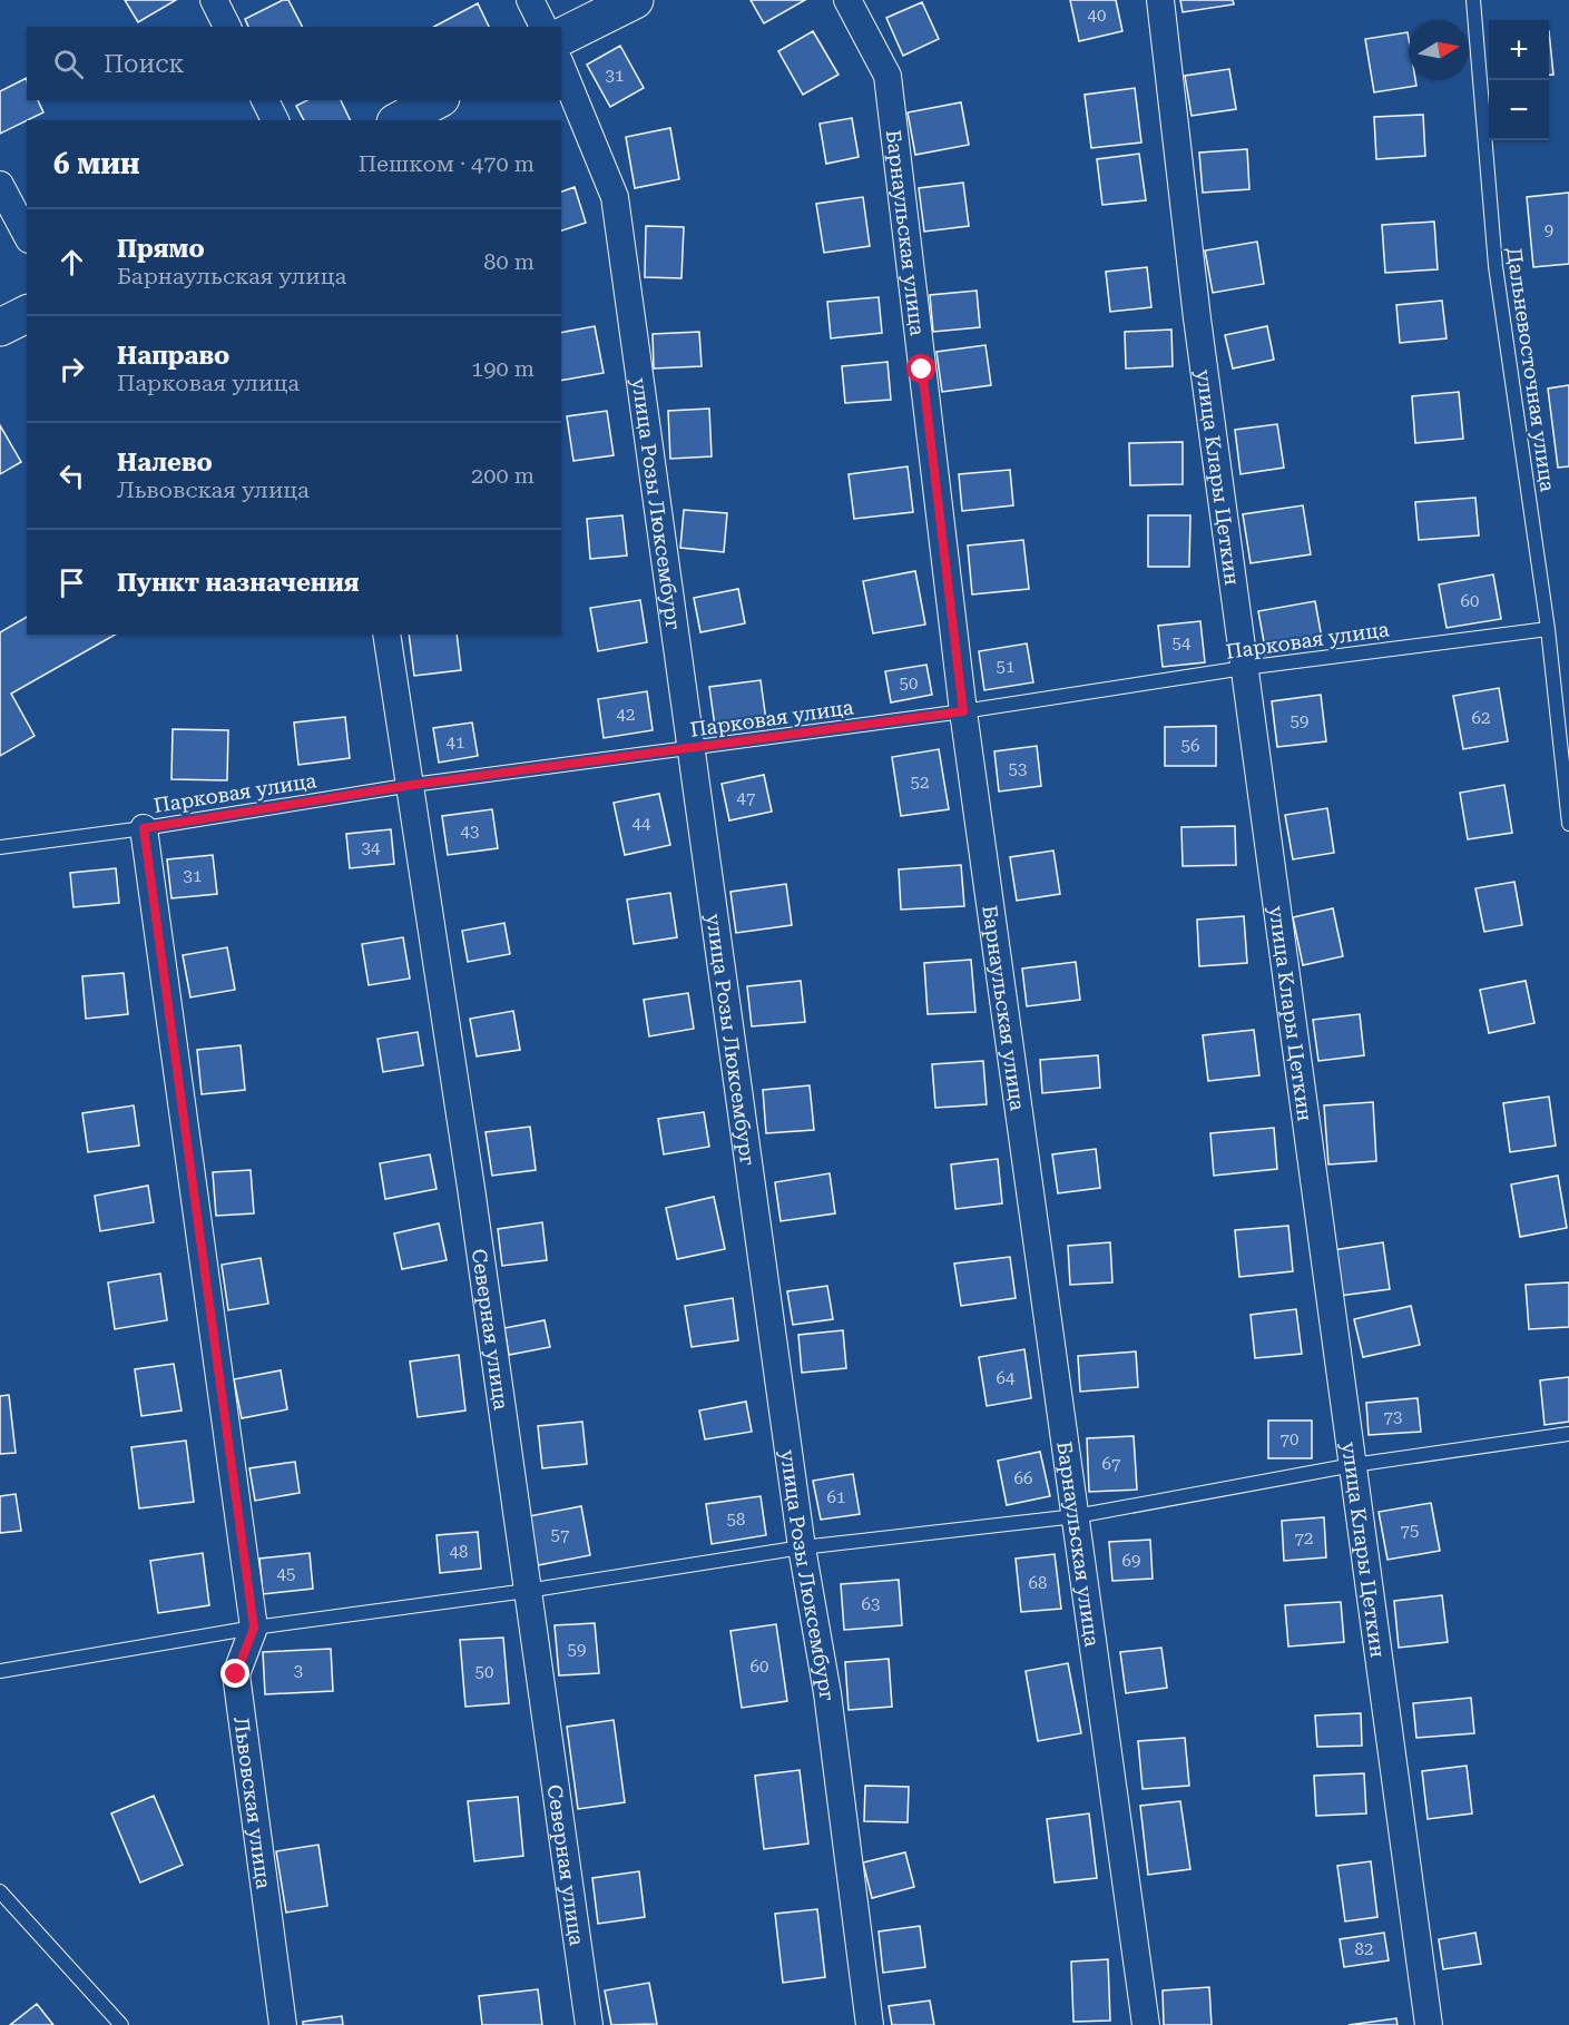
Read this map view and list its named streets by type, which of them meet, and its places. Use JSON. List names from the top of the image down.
{
  "streets": {
    "street": [
      "Барнаульская улица",
      "улица Клары Цеткин",
      "улица Розы Люксембург",
      "Северная улица",
      "Львовская улица"
    ],
    "lane": ["Дальневосточная улица", "Парковая улица"]
  },
  "crossings": [
    ["Барнаульская улица", "Парковая улица"],
    ["Дальневосточная улица", "Парковая улица"],
    ["улица Клары Цеткин", "Парковая улица"],
    ["улица Розы Люксембург", "Парковая улица"],
    ["Парковая улица", "Северная улица"],
    ["Парковая улица", "Львовская улица"]
  ],
  "house_numbers": [
    "40",
    "31",
    "9",
    "60",
    "54",
    "51",
    "50",
    "42",
    "62",
    "59",
    "41",
    "56",
    "53",
    "52",
    "47",
    "44",
    "43",
    "34",
    "31",
    "64",
    "73",
    "70",
    "67",
    "66",
    "61",
    "58",
    "75",
    "57",
    "72",
    "48",
    "69",
    "45",
    "68",
    "63",
    "59",
    "60",
    "3",
    "50",
    "82"
  ],
  "north": "right",
  "page": {
    "map_buttons": ["+", "−"],
    "search": "Поиск",
    "heading": ["6 мин", "Пешком · 470 m"],
    "list": [
      ["Прямо", "Барнаульская улица", "80 m"],
      ["Направо", "Парковая улица", "190 m"],
      ["Налево", "Львовская улица", "200 m"],
      "Пункт назначения"
    ]
  }
}
